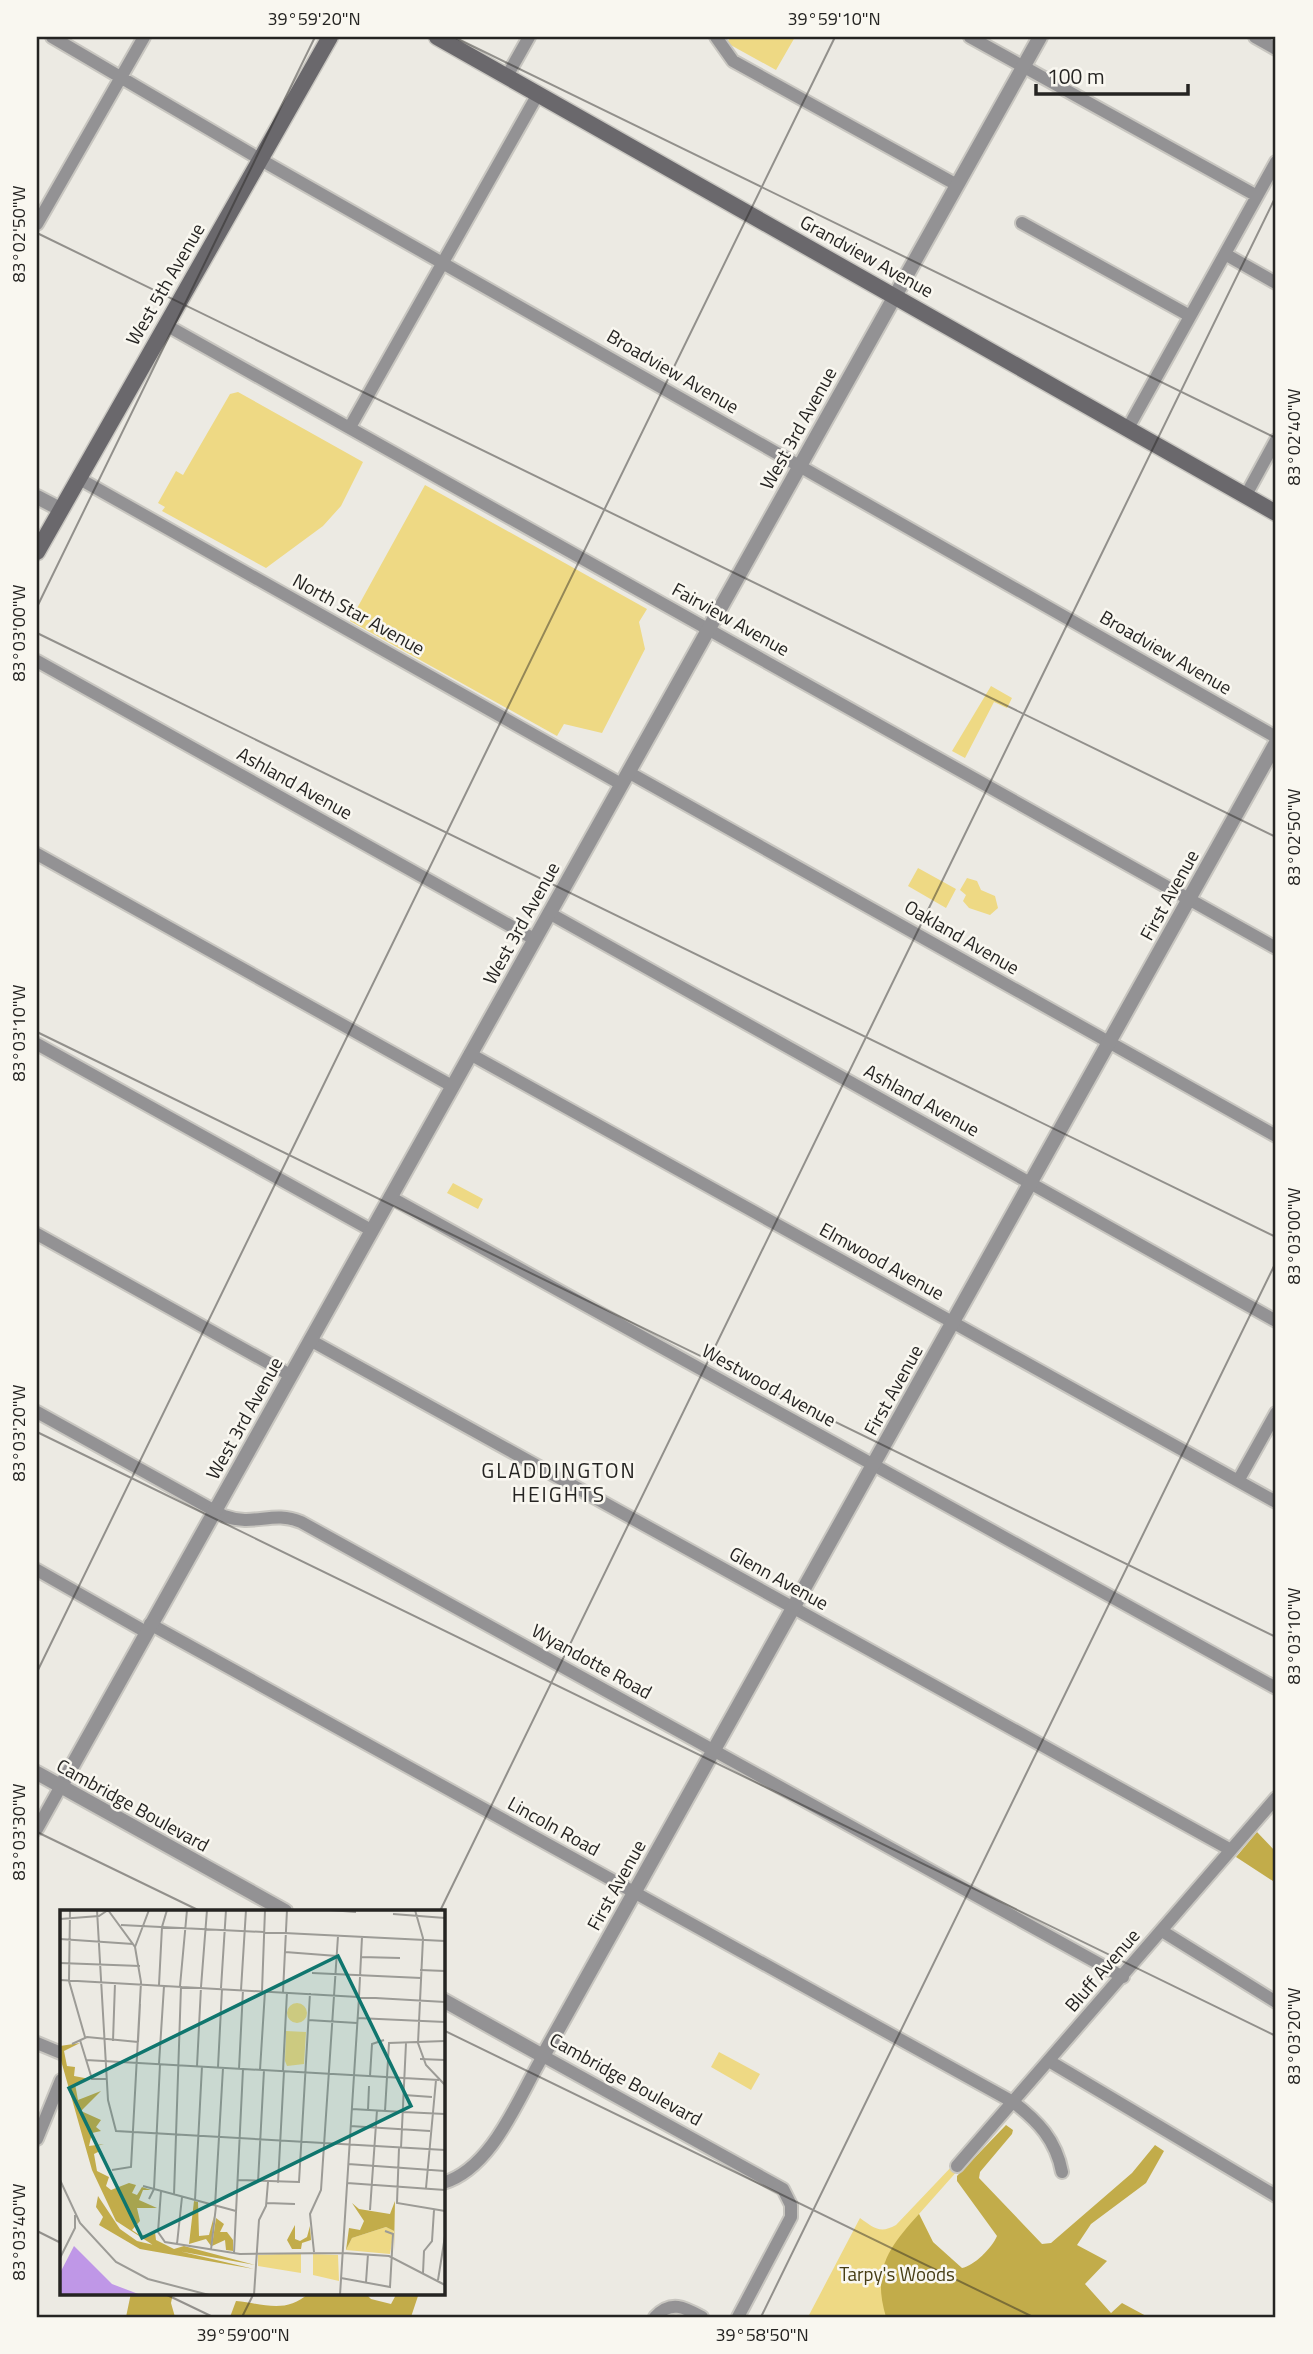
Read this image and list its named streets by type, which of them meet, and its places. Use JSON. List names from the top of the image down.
{
  "streets": {
    "main road": ["Grandview Avenue", "West 5th Avenue"],
    "street": [
      "Broadview Avenue",
      "West 3rd Avenue",
      "North Star Avenue",
      "Fairview Avenue",
      "Ashland Avenue",
      "First Avenue",
      "Oakland Avenue",
      "Elmwood Avenue",
      "Westwood Avenue",
      "Glenn Avenue",
      "Wyandotte Road",
      "Cambridge Boulevard",
      "Lincoln Road",
      "Bluff Avenue"
    ]
  },
  "crossings": [
    ["Grandview Avenue", "West 3rd Avenue"],
    ["West 5th Avenue", "Broadview Avenue"],
    ["West 5th Avenue", "North Star Avenue"],
    ["West 5th Avenue", "Fairview Avenue"],
    ["Broadview Avenue", "West 3rd Avenue"],
    ["West 3rd Avenue", "North Star Avenue"],
    ["West 3rd Avenue", "Fairview Avenue"],
    ["West 3rd Avenue", "Ashland Avenue"],
    ["West 3rd Avenue", "Oakland Avenue"],
    ["West 3rd Avenue", "Elmwood Avenue"],
    ["West 3rd Avenue", "Westwood Avenue"],
    ["West 3rd Avenue", "Glenn Avenue"],
    ["West 3rd Avenue", "Wyandotte Road"],
    ["West 3rd Avenue", "Cambridge Boulevard"],
    ["West 3rd Avenue", "Lincoln Road"],
    ["North Star Avenue", "Oakland Avenue"],
    ["Fairview Avenue", "First Avenue"],
    ["Ashland Avenue", "First Avenue"],
    ["First Avenue", "Oakland Avenue"],
    ["First Avenue", "Elmwood Avenue"],
    ["First Avenue", "Westwood Avenue"],
    ["First Avenue", "Glenn Avenue"],
    ["First Avenue", "Wyandotte Road"],
    ["First Avenue", "Cambridge Boulevard"],
    ["First Avenue", "Lincoln Road"],
    ["Glenn Avenue", "Bluff Avenue"],
    ["Wyandotte Road", "Bluff Avenue"],
    ["Lincoln Road", "Bluff Avenue"]
  ],
  "districts": ["GLADDINGTON HEIGHTS"],
  "parks": ["Tarpy's Woods"],
  "scale_bar": "100 m",
  "coordinates": [
    "39°59'20\"N",
    "39°59'10\"N",
    "83°02'50\"W",
    "83°02'40\"W",
    "83°03'00\"W",
    "83°03'10\"W",
    "83°03'20\"W",
    "83°03'30\"W",
    "83°03'40\"W",
    "39°59'00\"N",
    "39°58'50\"N"
  ]
}
